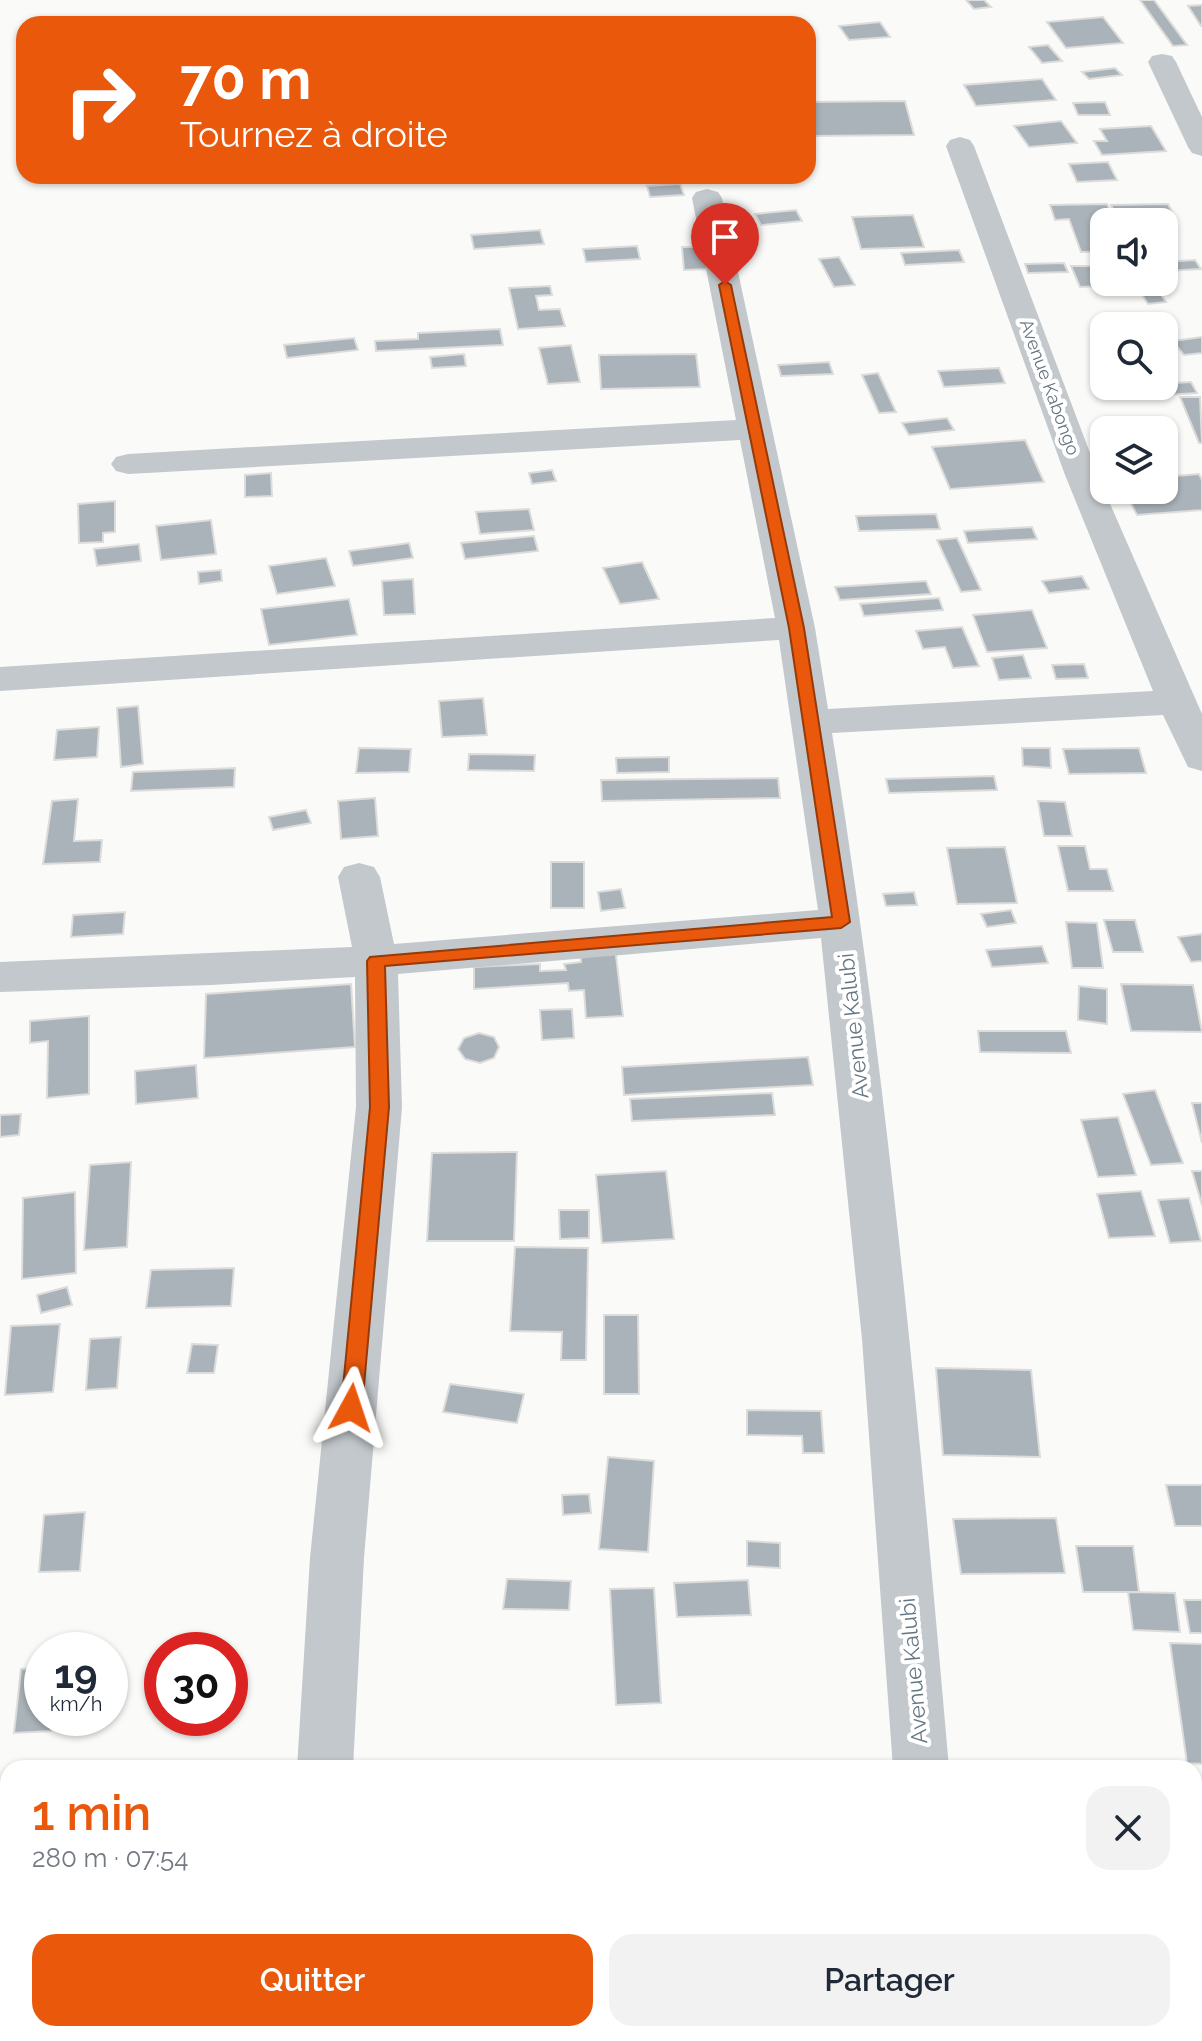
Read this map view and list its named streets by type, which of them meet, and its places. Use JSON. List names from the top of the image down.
{
  "streets": {
    "street": ["Avenue Kabongo", "Avenue Kalubi"]
  },
  "page": {
    "turn": ["70 m", "Tournez à droite"],
    "speed": "19 km/h",
    "limit": "30",
    "heading": ["1 min", "280 m · 07:54"],
    "buttons": ["Quitter", "Partager"]
  }
}
